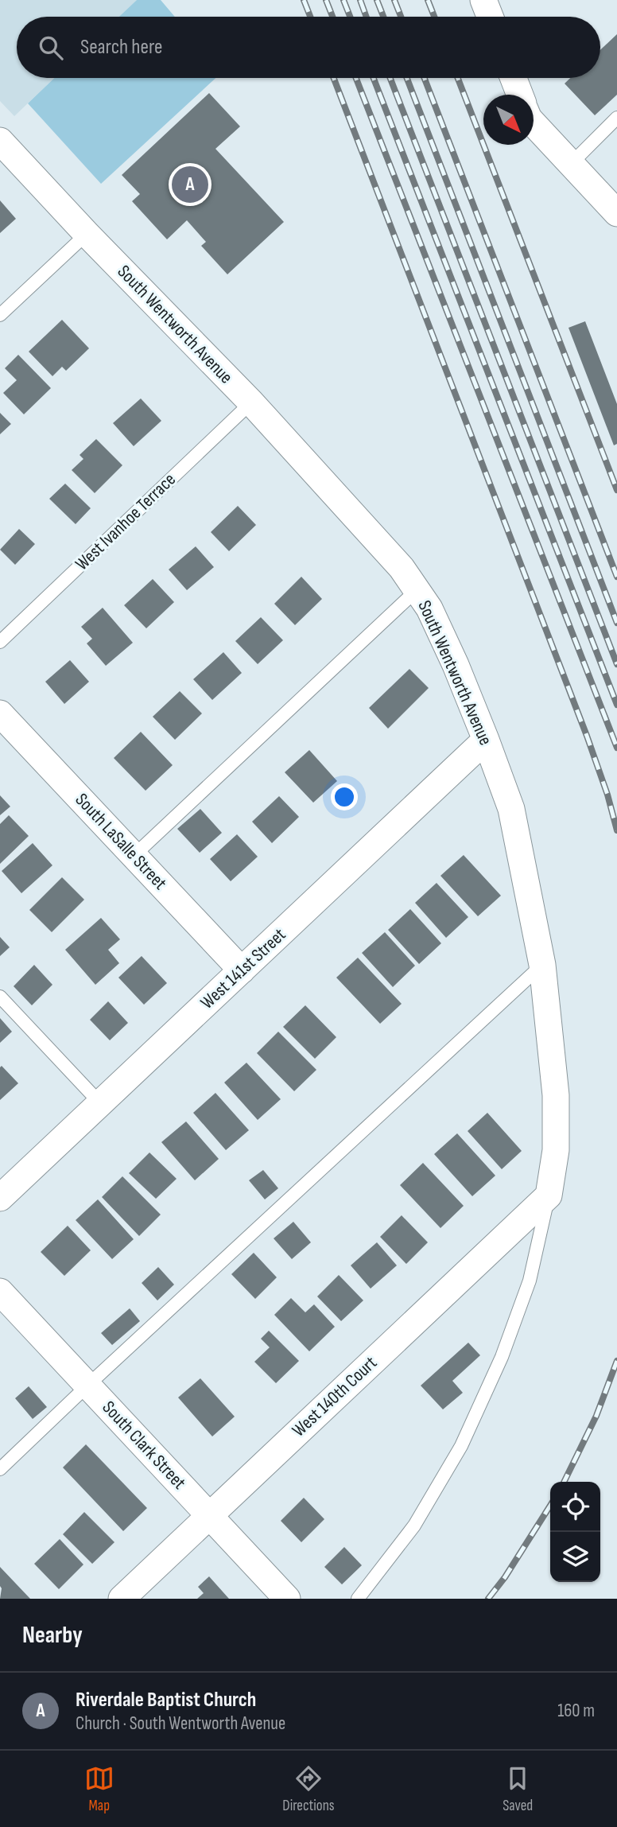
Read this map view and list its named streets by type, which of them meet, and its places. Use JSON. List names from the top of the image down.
{
  "streets": {
    "street": [
      "South Wentworth Avenue",
      "South LaSalle Street",
      "West 141st Street",
      "West 140th Court",
      "South Clark Street"
    ],
    "lane": ["West Ivanhoe Terrace"]
  },
  "crossings": [
    ["South Wentworth Avenue", "West Ivanhoe Terrace"],
    ["South Wentworth Avenue", "West 141st Street"],
    ["South Wentworth Avenue", "West 140th Court"],
    ["South LaSalle Street", "West 141st Street"],
    ["West 140th Court", "South Clark Street"]
  ],
  "north": "bottom right",
  "page": {
    "search": "Search here",
    "pins": "A",
    "heading": "Nearby",
    "list": [
      {
        "mark": "A",
        "name": "Riverdale Baptist Church",
        "note": "Church · South Wentworth Avenue",
        "value": "160 m"
      }
    ],
    "nav": ["Map", "Directions", "Saved"]
  }
}
